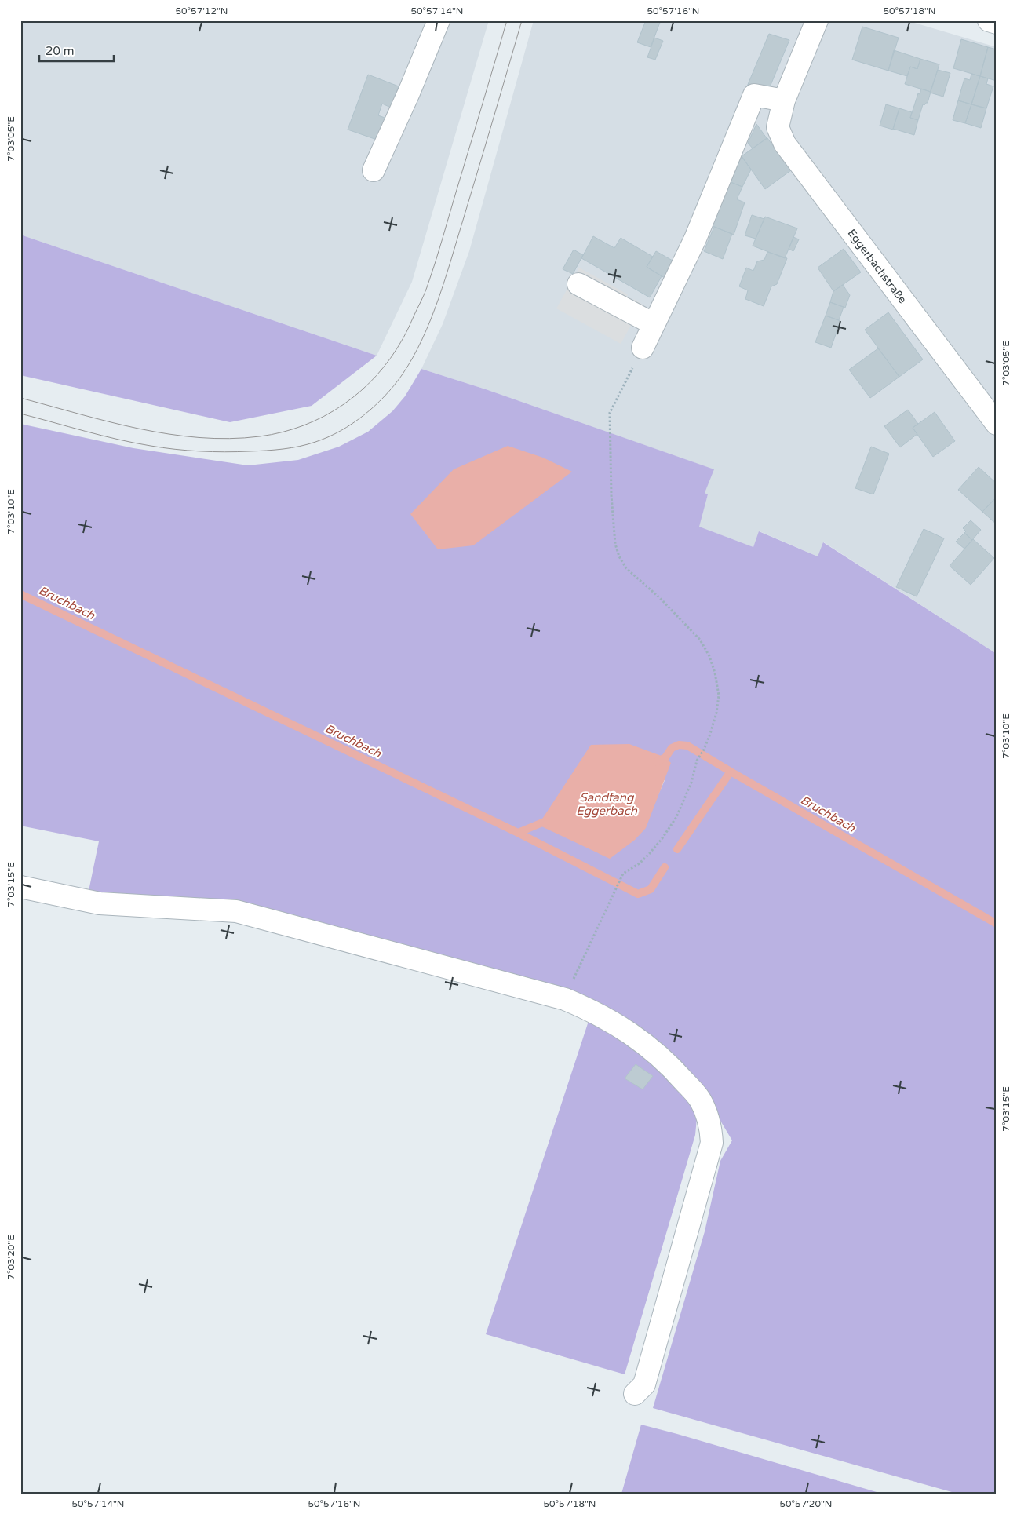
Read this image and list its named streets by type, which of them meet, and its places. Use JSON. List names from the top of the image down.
{
  "streets": {
    "street": ["Eggerbachstraße"]
  },
  "water": ["Bruchbach", "Sandfang Eggerbach"],
  "scale_bar": "20 m",
  "coordinates": [
    "50°57'12\"N",
    "50°57'14\"N",
    "50°57'16\"N",
    "50°57'18\"N",
    "7°03'05\"E",
    "7°03'10\"E",
    "7°03'15\"E",
    "7°03'20\"E",
    "50°57'20\"N"
  ]
}
